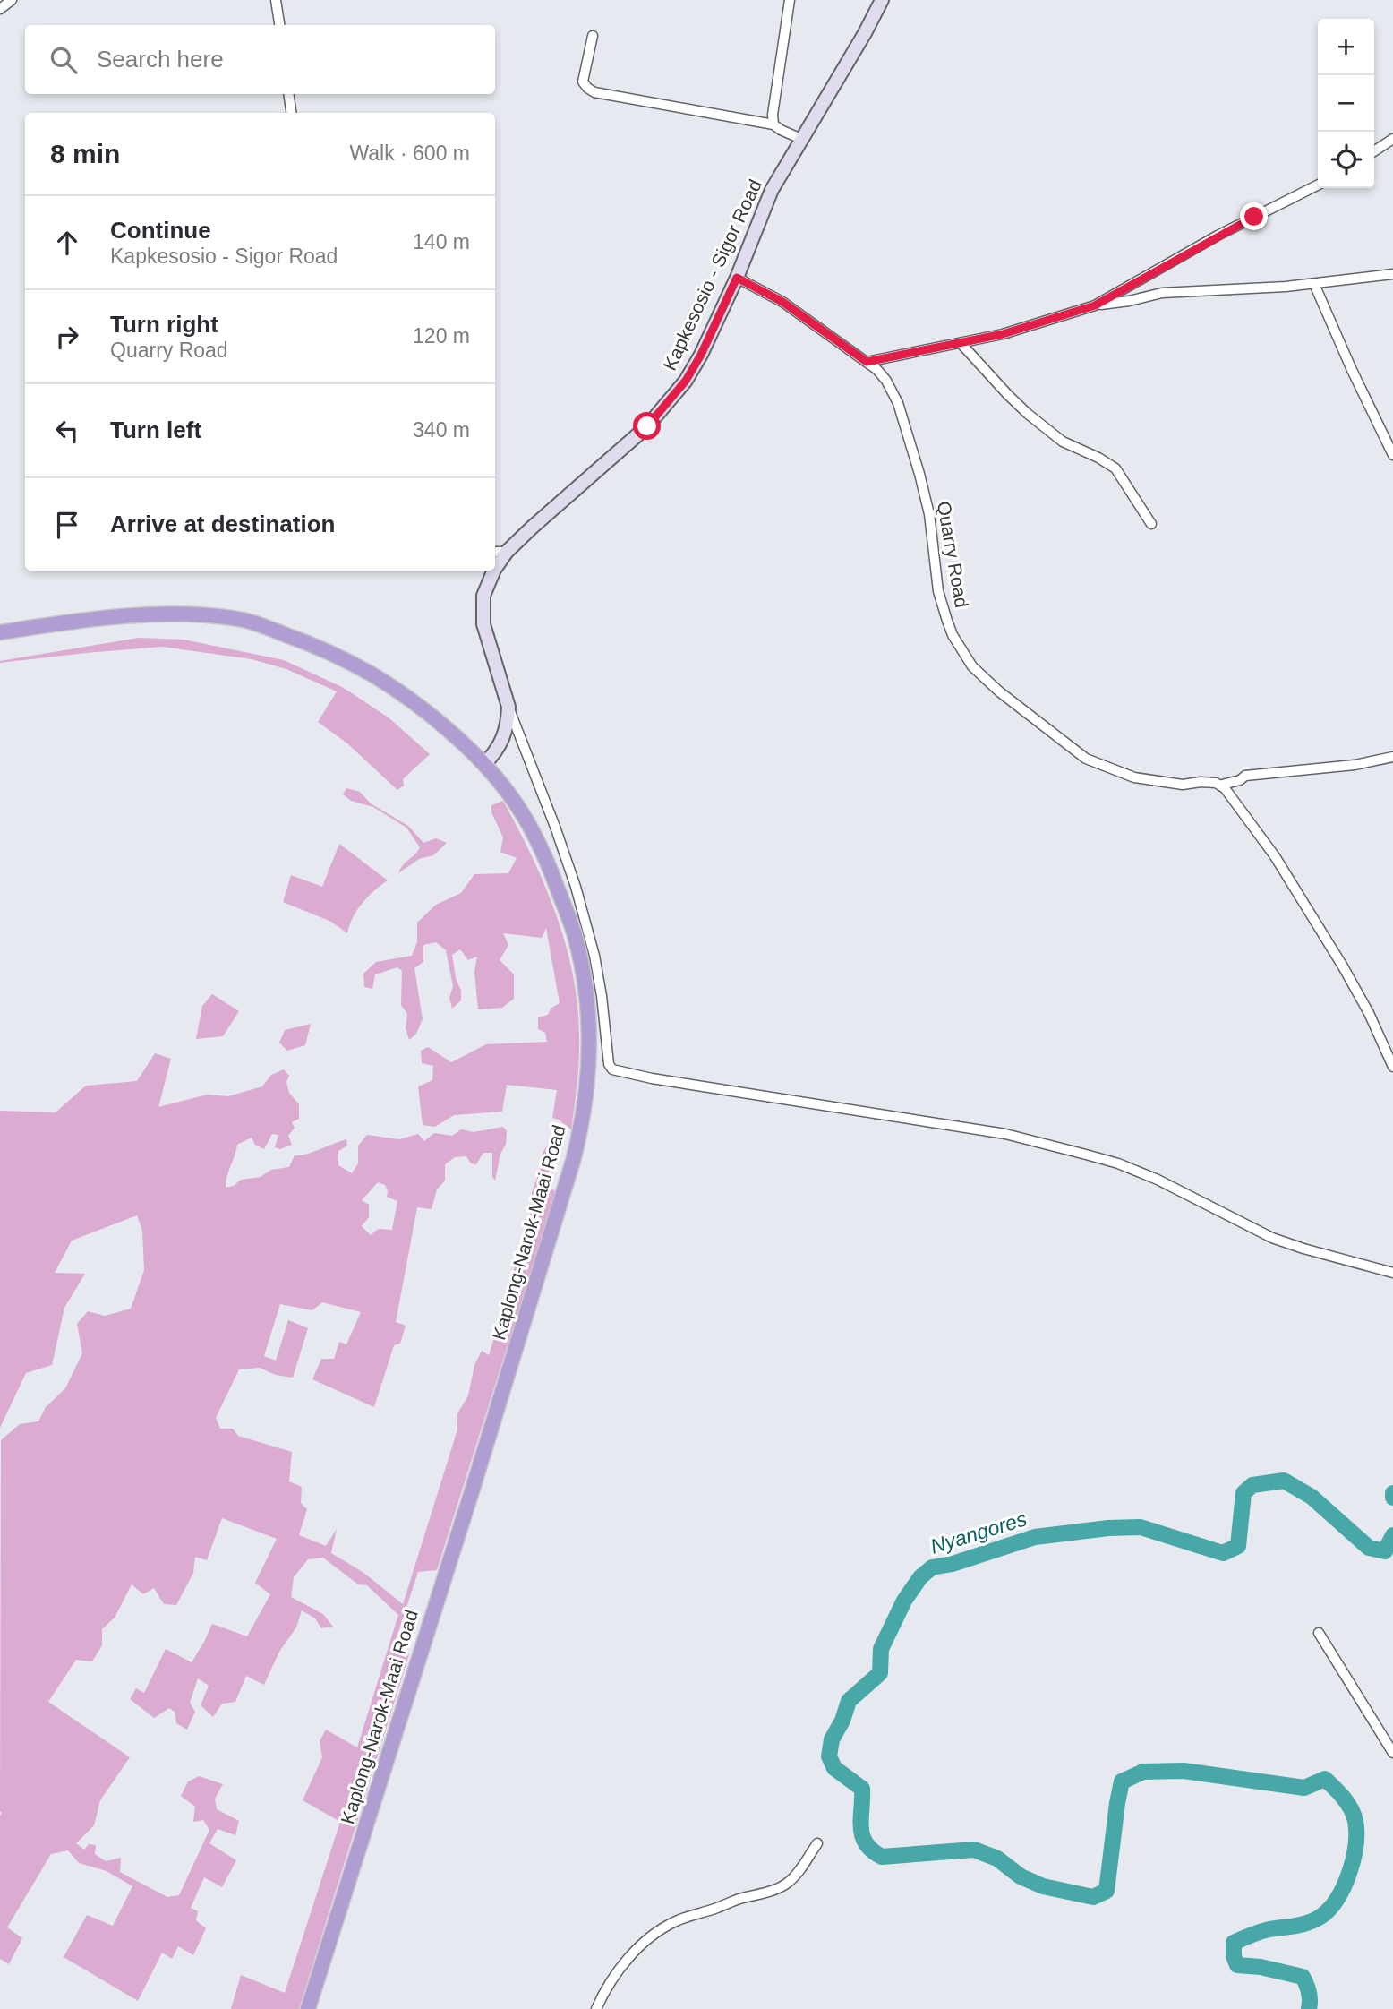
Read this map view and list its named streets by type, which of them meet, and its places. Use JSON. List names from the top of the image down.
{
  "streets": {
    "highway": ["Kaplong-Narok-Maai Road"],
    "main road": ["Kapkesosio - Sigor Road"],
    "street": ["Quarry Road"]
  },
  "crossings": [
    ["Kapkesosio - Sigor Road", "Quarry Road"],
    ["Kapkesosio - Sigor Road", "Kaplong-Narok-Maai Road"]
  ],
  "water": ["Nyangores"],
  "page": {
    "map_buttons": ["+", "−"],
    "search": "Search here",
    "heading": ["8 min", "Walk · 600 m"],
    "list": [
      ["Continue", "Kapkesosio - Sigor Road", "140 m"],
      ["Turn right", "Quarry Road", "120 m"],
      ["Turn left", "340 m"],
      "Arrive at destination"
    ]
  }
}
